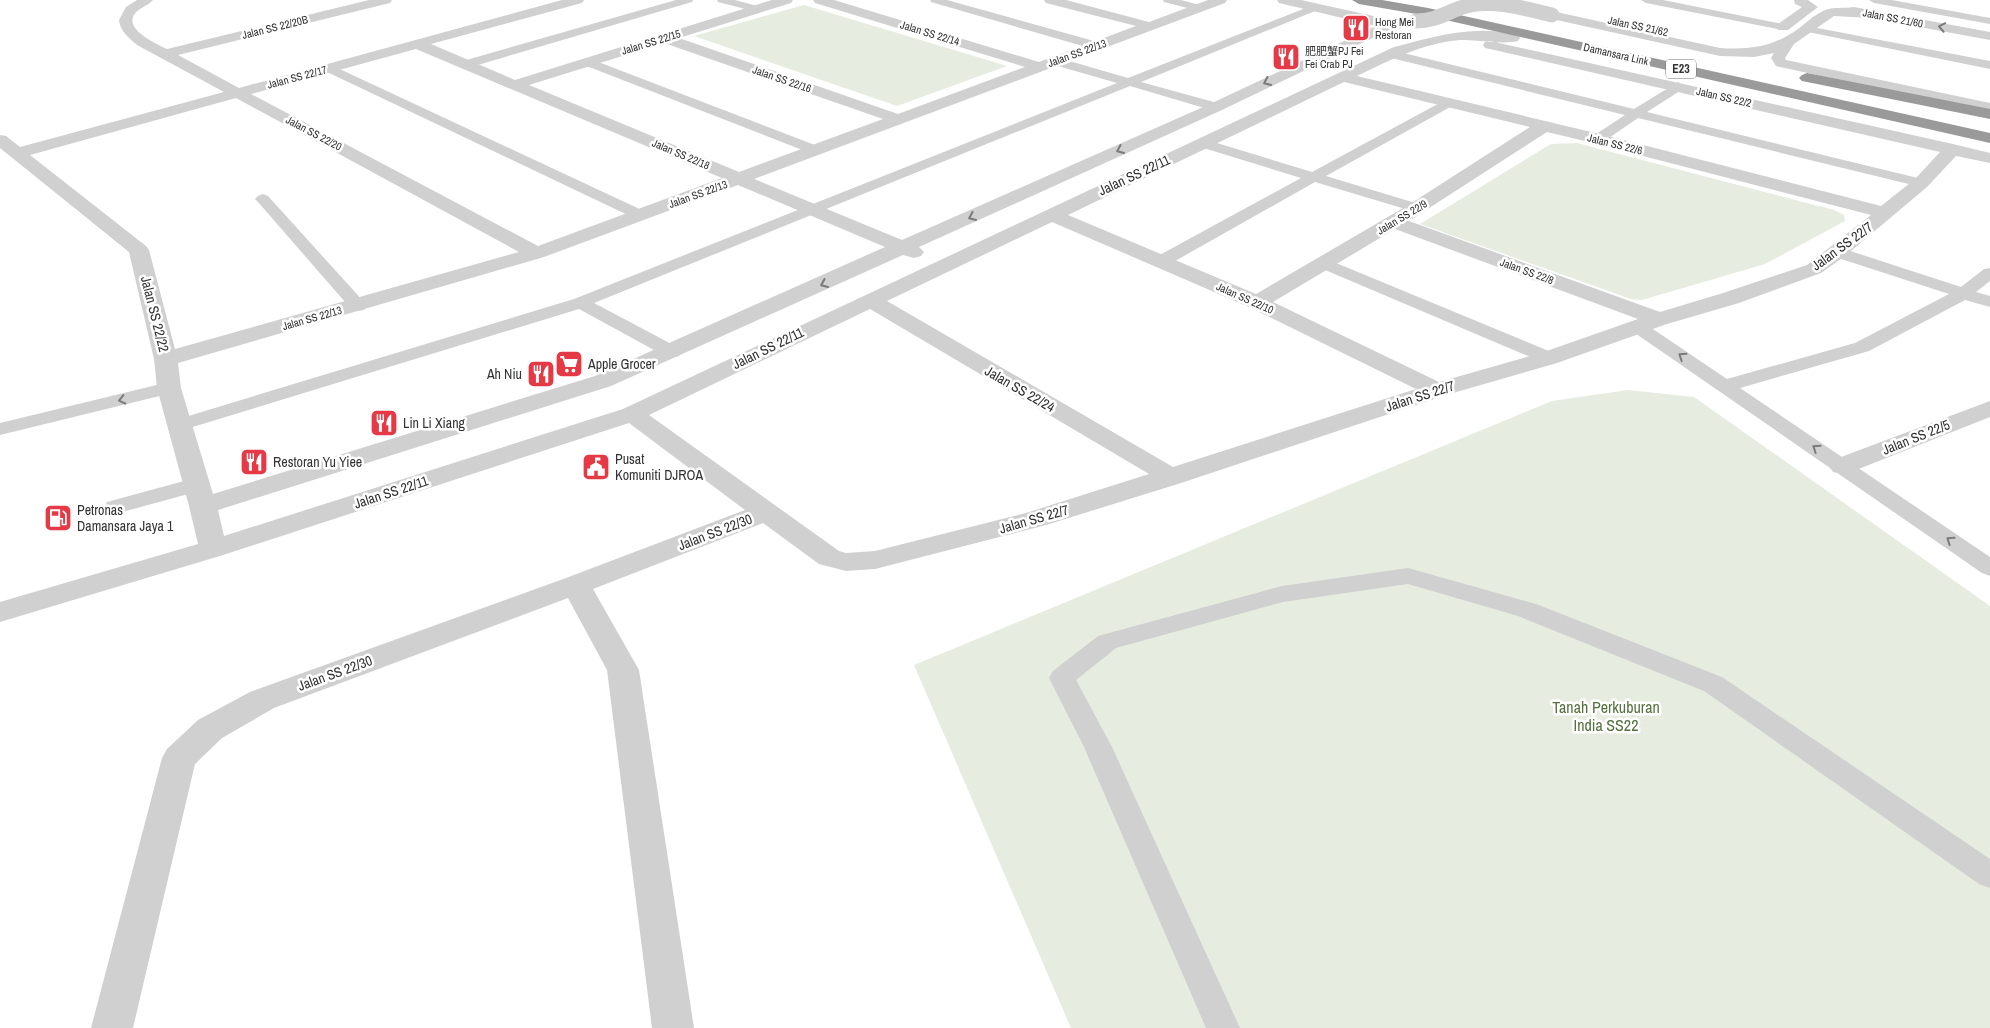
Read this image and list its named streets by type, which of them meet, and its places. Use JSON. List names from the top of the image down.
{
  "streets": {
    "highway": ["Damansara Link", "E23"],
    "street": [
      "Jalan SS 21/60",
      "Jalan SS 21/62",
      "Jalan SS 22/20B",
      "Jalan SS 22/14",
      "Jalan SS 22/15",
      "Jalan SS 22/13",
      "Jalan SS 22/17",
      "Jalan SS 22/16",
      "Jalan SS 22/2",
      "Jalan SS 22/20",
      "Jalan SS 22/6",
      "Jalan SS 22/18",
      "Jalan SS 22/11",
      "Jalan SS 22/9",
      "Jalan SS 22/7",
      "Jalan SS 22/8",
      "Jalan SS 22/10",
      "Jalan SS 22/22",
      "Jalan SS 22/24",
      "Jalan SS 22/5",
      "Jalan SS 22/30"
    ]
  },
  "crossings": [
    ["Jalan SS 22/20B", "Jalan SS 22/20"],
    ["Jalan SS 22/14", "Jalan SS 22/13"],
    ["Jalan SS 22/15", "Jalan SS 22/16"],
    ["Jalan SS 22/15", "Jalan SS 22/18"],
    ["Jalan SS 22/13", "Jalan SS 22/16"],
    ["Jalan SS 22/13", "Jalan SS 22/20"],
    ["Jalan SS 22/13", "Jalan SS 22/18"],
    ["Jalan SS 22/13", "Jalan SS 22/22"],
    ["Jalan SS 22/17", "Jalan SS 22/20"],
    ["Jalan SS 22/17", "Jalan SS 22/18"],
    ["Jalan SS 22/17", "Jalan SS 22/22"],
    ["Jalan SS 22/2", "Jalan SS 22/11"],
    ["Jalan SS 22/2", "Jalan SS 22/7"],
    ["Jalan SS 22/6", "Jalan SS 22/11"],
    ["Jalan SS 22/6", "Jalan SS 22/9"],
    ["Jalan SS 22/6", "Jalan SS 22/7"],
    ["Jalan SS 22/18", "Jalan SS 22/11"],
    ["Jalan SS 22/11", "Jalan SS 22/10"],
    ["Jalan SS 22/11", "Jalan SS 22/22"],
    ["Jalan SS 22/11", "Jalan SS 22/24"],
    ["Jalan SS 22/9", "Jalan SS 22/8"],
    ["Jalan SS 22/9", "Jalan SS 22/10"],
    ["Jalan SS 22/7", "Jalan SS 22/8"],
    ["Jalan SS 22/7", "Jalan SS 22/10"],
    ["Jalan SS 22/7", "Jalan SS 22/24"],
    ["Jalan SS 22/7", "Jalan SS 22/30"]
  ],
  "parks": ["Tanah Perkuburan India SS22"],
  "places": {
    "restaurant": [
      "Hong Mei Restoran",
      "肥肥蟹PJ Fei Fei Crab PJ",
      "Ah Niu",
      "Lin Li Xiang",
      "Restoran Yu Yiee"
    ],
    "supermarket": ["Apple Grocer"],
    "public building": ["Pusat Komuniti DJROA"],
    "fuel station": ["Petronas Damansara Jaya 1"]
  }
}
